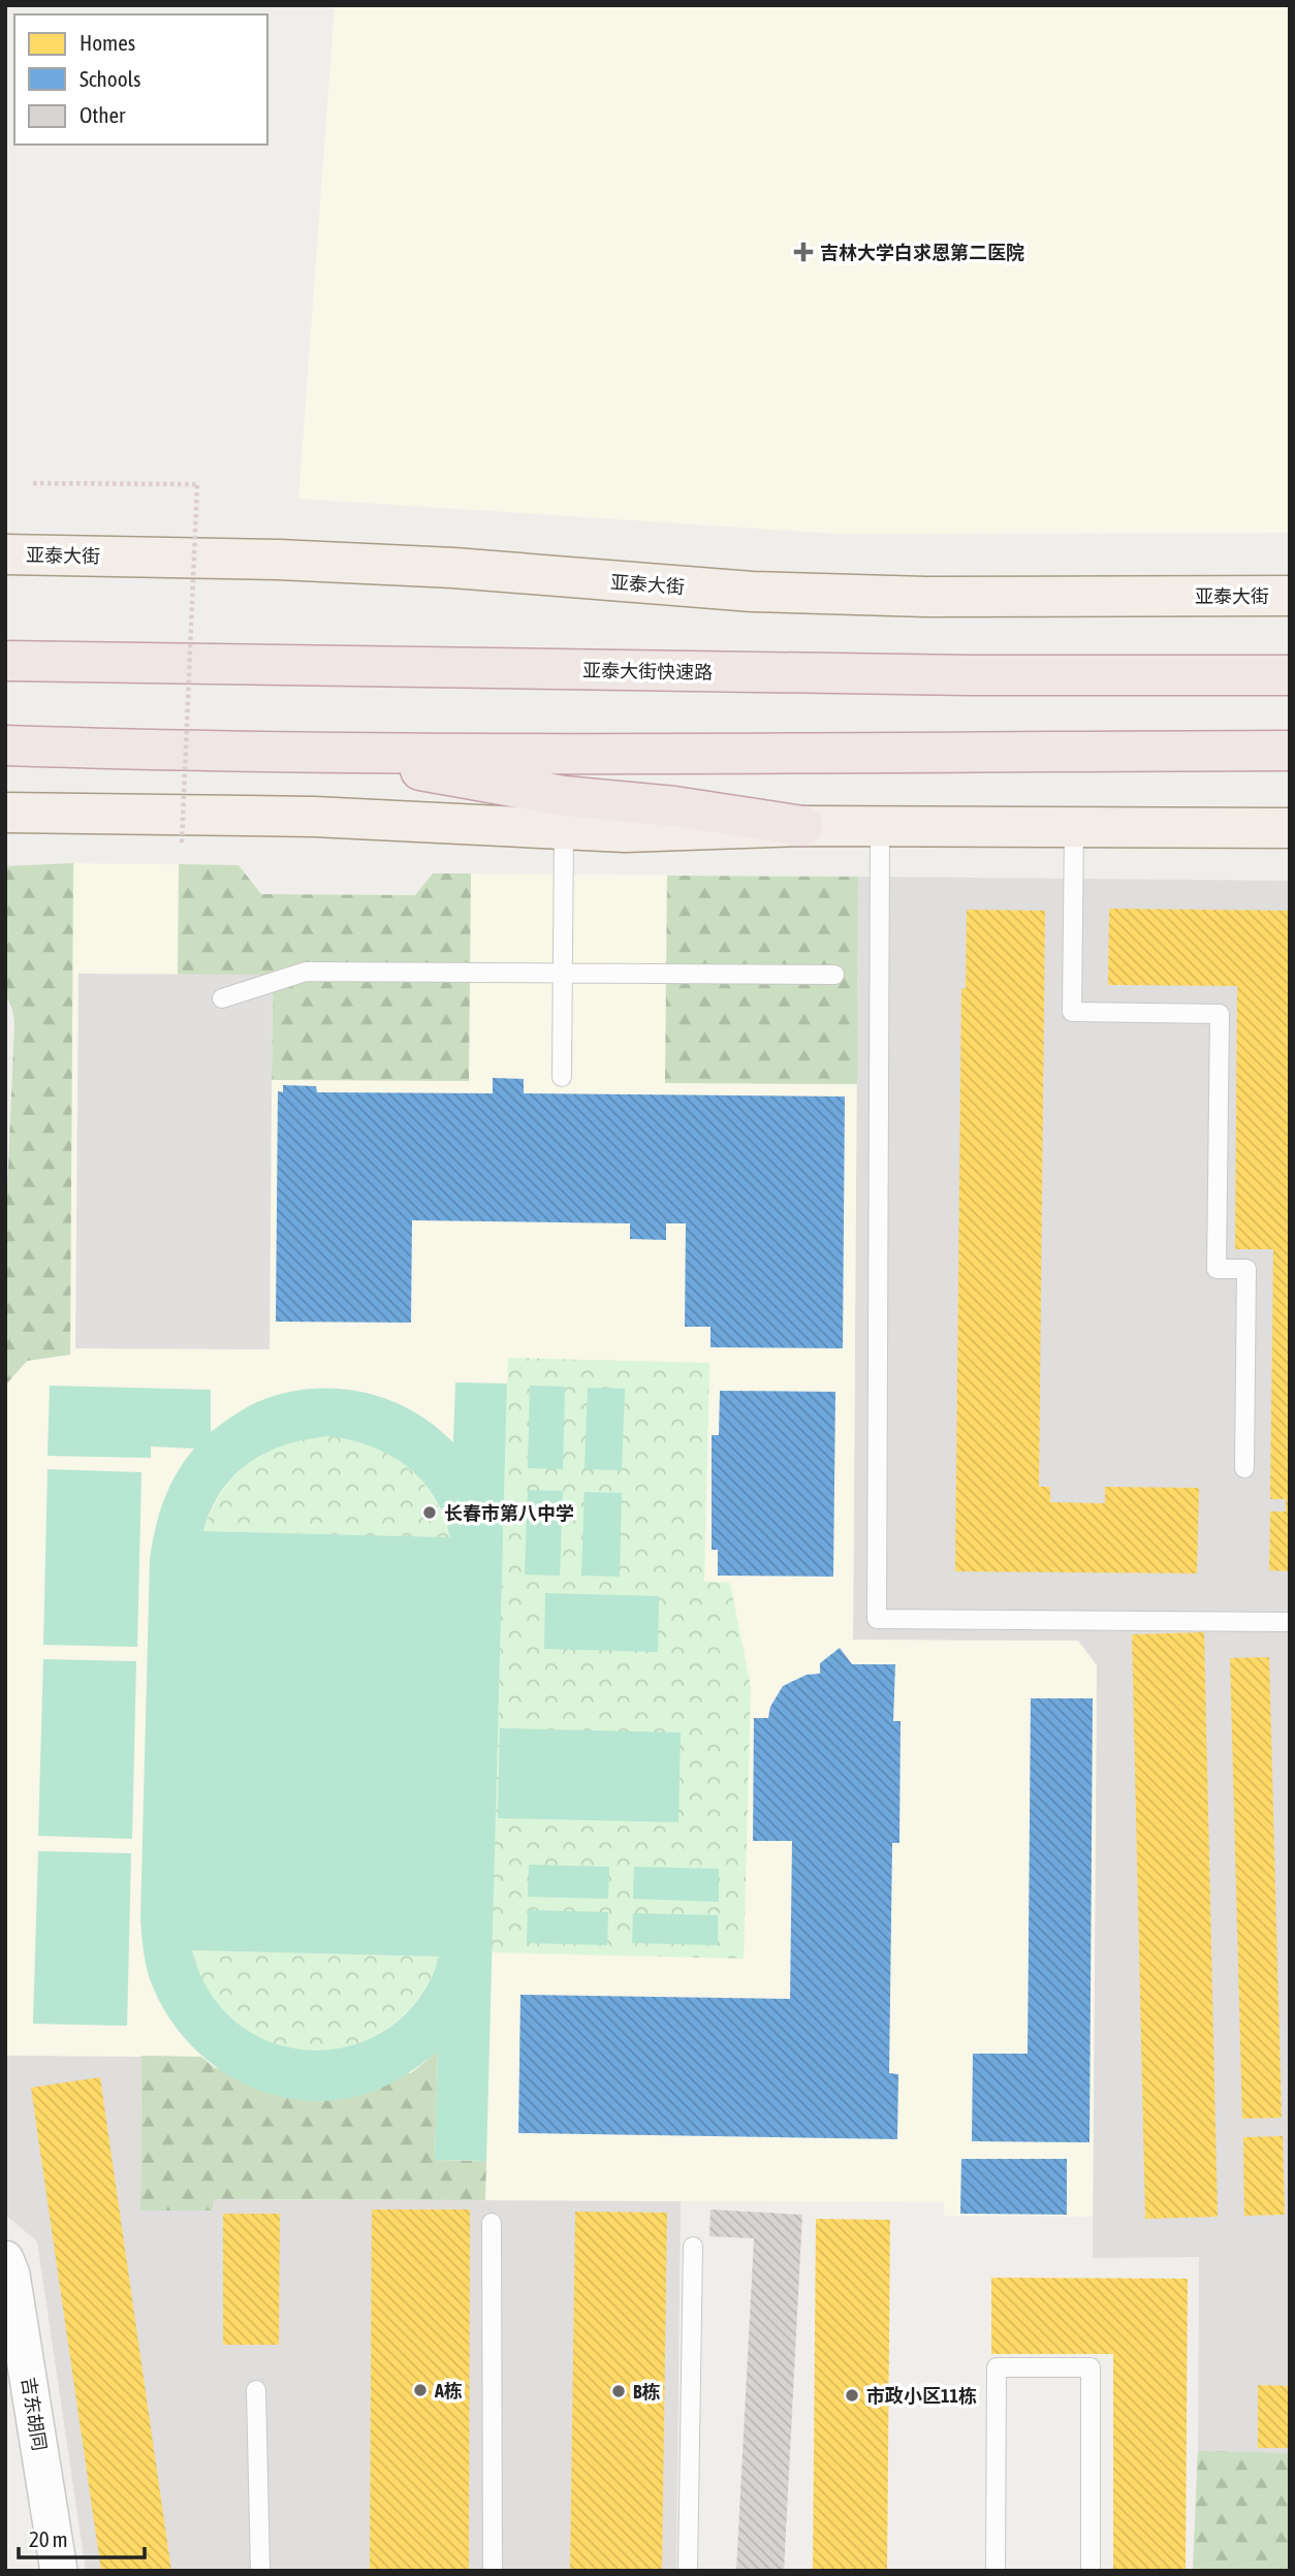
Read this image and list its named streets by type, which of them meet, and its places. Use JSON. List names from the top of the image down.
{
  "streets": {
    "highway": ["亚泰大街快速路"],
    "main road": ["亚泰大街"],
    "street": ["吉东胡同"]
  },
  "places": {
    "health": ["吉林大学白求恩第二医院"],
    "other": [
      "长春市第八中学",
      "A栋",
      "B栋",
      "市政小区11栋"
    ]
  },
  "legend": ["Homes", "Schools", "Other"],
  "scale_bar": "20 m"
}
